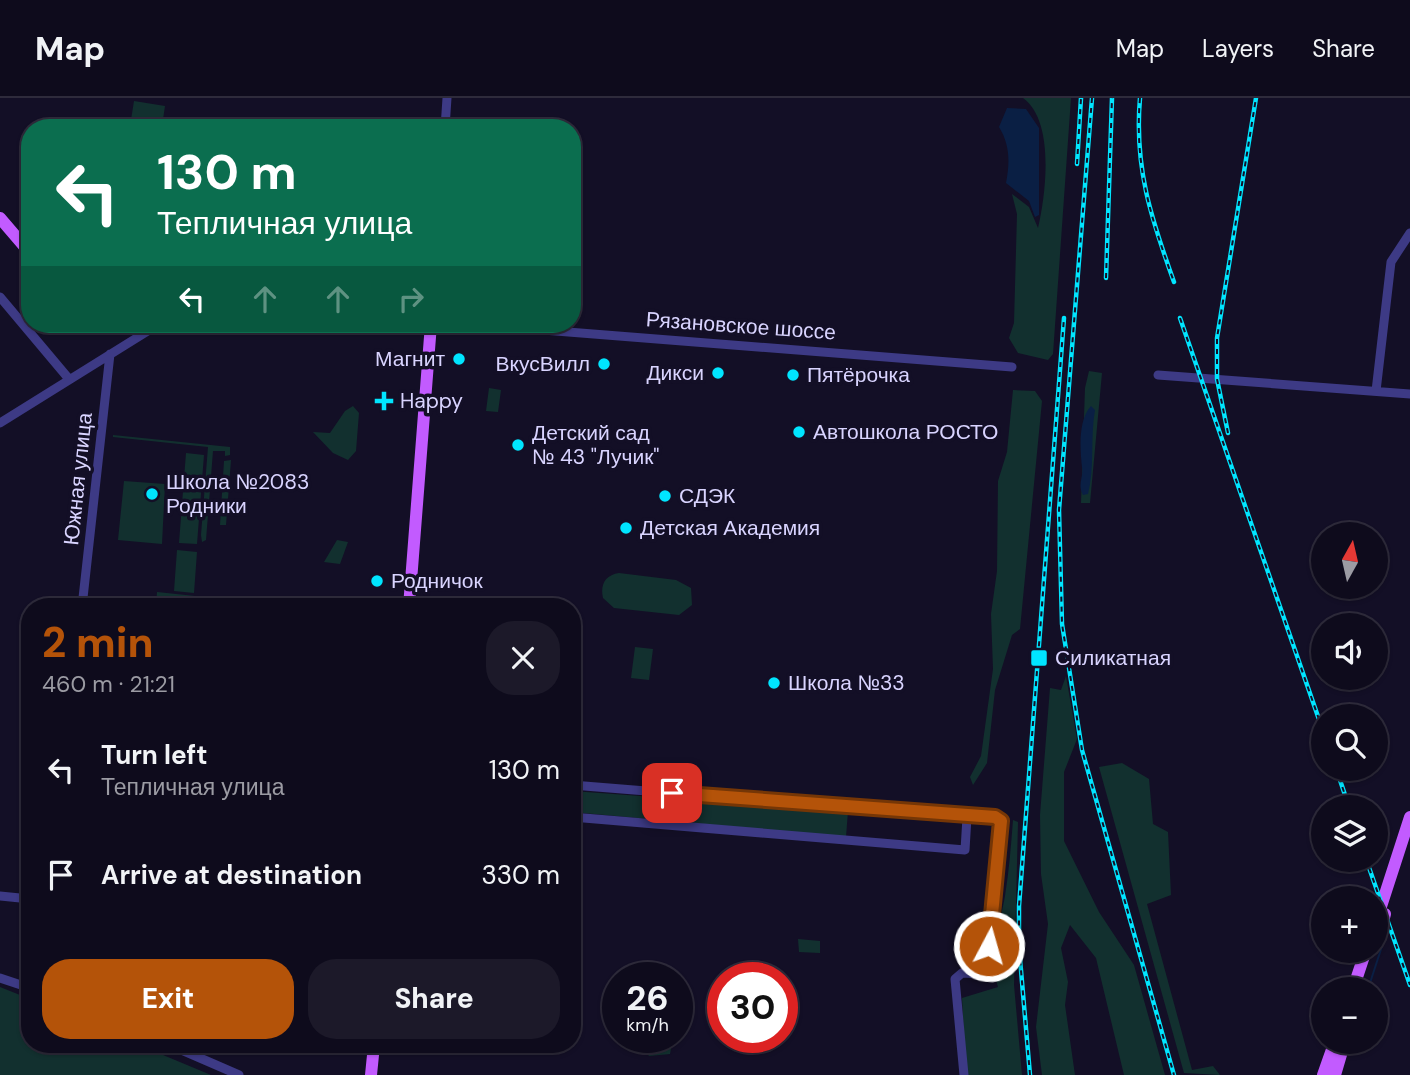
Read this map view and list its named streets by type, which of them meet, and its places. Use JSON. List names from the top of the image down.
{
  "streets": {
    "street": ["Рязановское шоссе", "Южная улица"]
  },
  "places": {
    "other": [
      "Магнит",
      "ВкусВилл",
      "Дикси",
      "Пятёрочка",
      "Автошкола РОСТО",
      "Детский сад № 43 \"Лучик\"",
      "Школа №2083 Родники",
      "СДЭК",
      "Детская Академия",
      "Родничок",
      "Школа №33"
    ],
    "health": ["Happy"],
    "transit": ["Силикатная"]
  },
  "north": "top",
  "page": {
    "header": "Map",
    "nav": ["Map", "Layers", "Share"],
    "turn": ["130 m", "Тепличная улица"],
    "map_buttons": ["+", "−"],
    "heading": ["2 min", "460 m · 21:21"],
    "list": [
      {
        "name": "Turn left",
        "note": "Тепличная улица",
        "value": "130 m"
      },
      {
        "name": "Arrive at destination",
        "value": "330 m"
      }
    ],
    "buttons": ["Exit", "Share"],
    "speed": "26 km/h",
    "limit": "30"
  }
}
